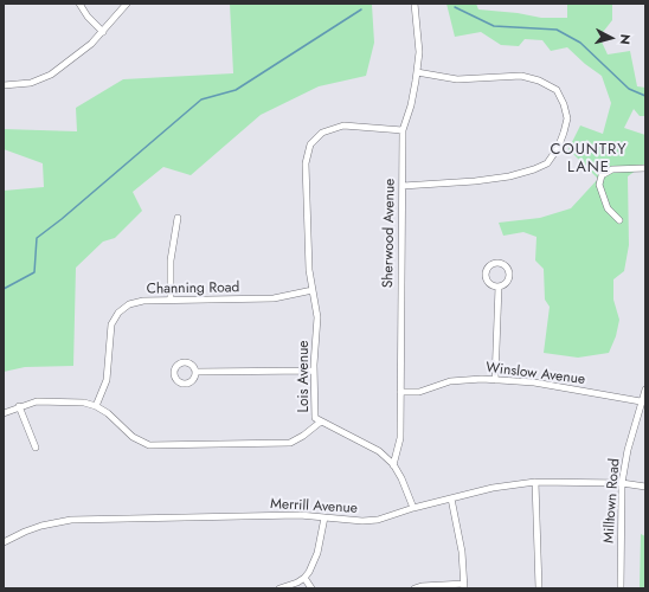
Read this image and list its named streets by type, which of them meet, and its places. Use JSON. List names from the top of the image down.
{
  "streets": {
    "street": [
      "Sherwood Avenue",
      "Channing Road",
      "Winslow Avenue",
      "Lois Avenue",
      "Milltown Road",
      "Merrill Avenue"
    ]
  },
  "crossings": [
    ["Sherwood Avenue", "Winslow Avenue"],
    ["Sherwood Avenue", "Lois Avenue"],
    ["Channing Road", "Lois Avenue"],
    ["Winslow Avenue", "Milltown Road"],
    ["Milltown Road", "Merrill Avenue"]
  ],
  "districts": ["COUNTRY LANE"],
  "north": "right"
}
